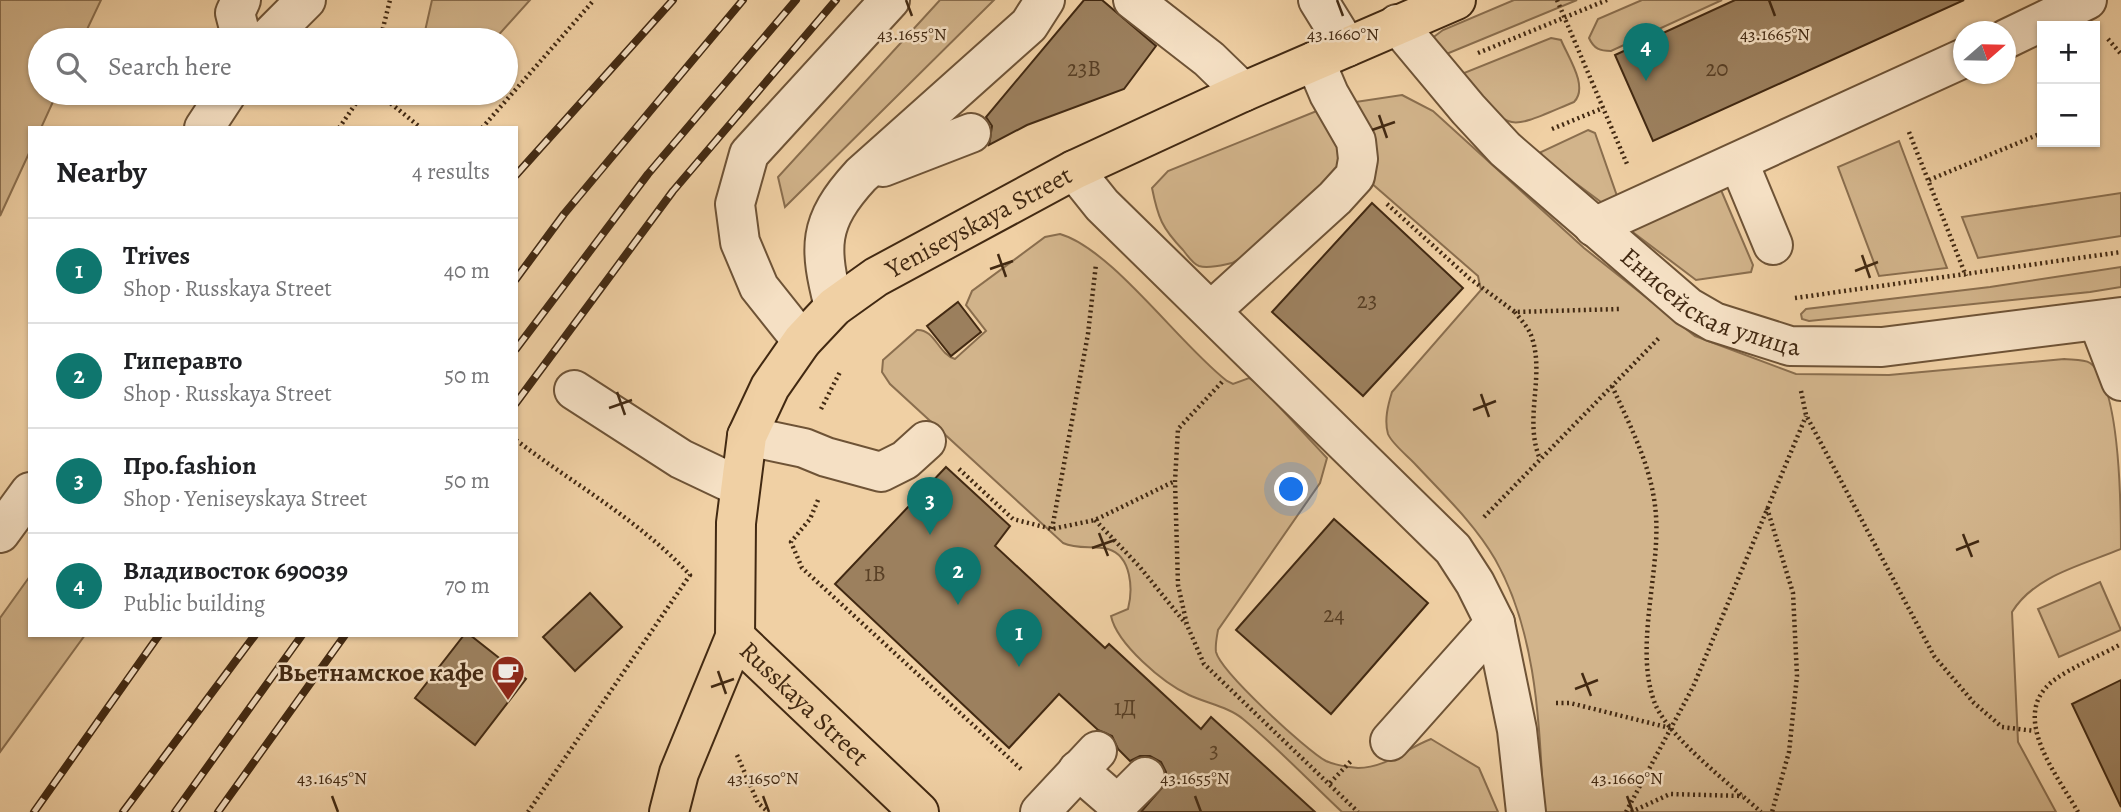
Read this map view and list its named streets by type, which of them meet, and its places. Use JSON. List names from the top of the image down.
{
  "streets": {
    "main road": ["Yeniseyskaya Street", "Russkaya Street"],
    "street": ["Енисейская улица"]
  },
  "crossings": [
    ["Yeniseyskaya Street", "Енисейская улица"],
    ["Yeniseyskaya Street", "Russkaya Street"]
  ],
  "places": {
    "cafe": ["Вьетнамское кафе"]
  },
  "house_numbers": [
    "23В",
    "20",
    "23",
    "1В",
    "24",
    "1Д",
    "3"
  ],
  "north": "right",
  "page": {
    "map_buttons": ["+", "−"],
    "pins": [
      "4",
      "3",
      "2",
      "1"
    ],
    "search": "Search here",
    "heading": ["Nearby", "4 results"],
    "list": [
      {
        "mark": "1",
        "name": "Trives",
        "note": "Shop · Russkaya Street",
        "value": "40 m"
      },
      {
        "mark": "2",
        "name": "Гиперавто",
        "note": "Shop · Russkaya Street",
        "value": "50 m"
      },
      {
        "mark": "3",
        "name": "Про.fashion",
        "note": "Shop · Yeniseyskaya Street",
        "value": "50 m"
      },
      {
        "mark": "4",
        "name": "Владивосток 690039",
        "note": "Public building",
        "value": "70 m"
      }
    ]
  },
  "coordinates": [
    "43.1665°N",
    "43.1655°N",
    "43.1660°N",
    "43.1645°N",
    "43.1650°N"
  ]
}
